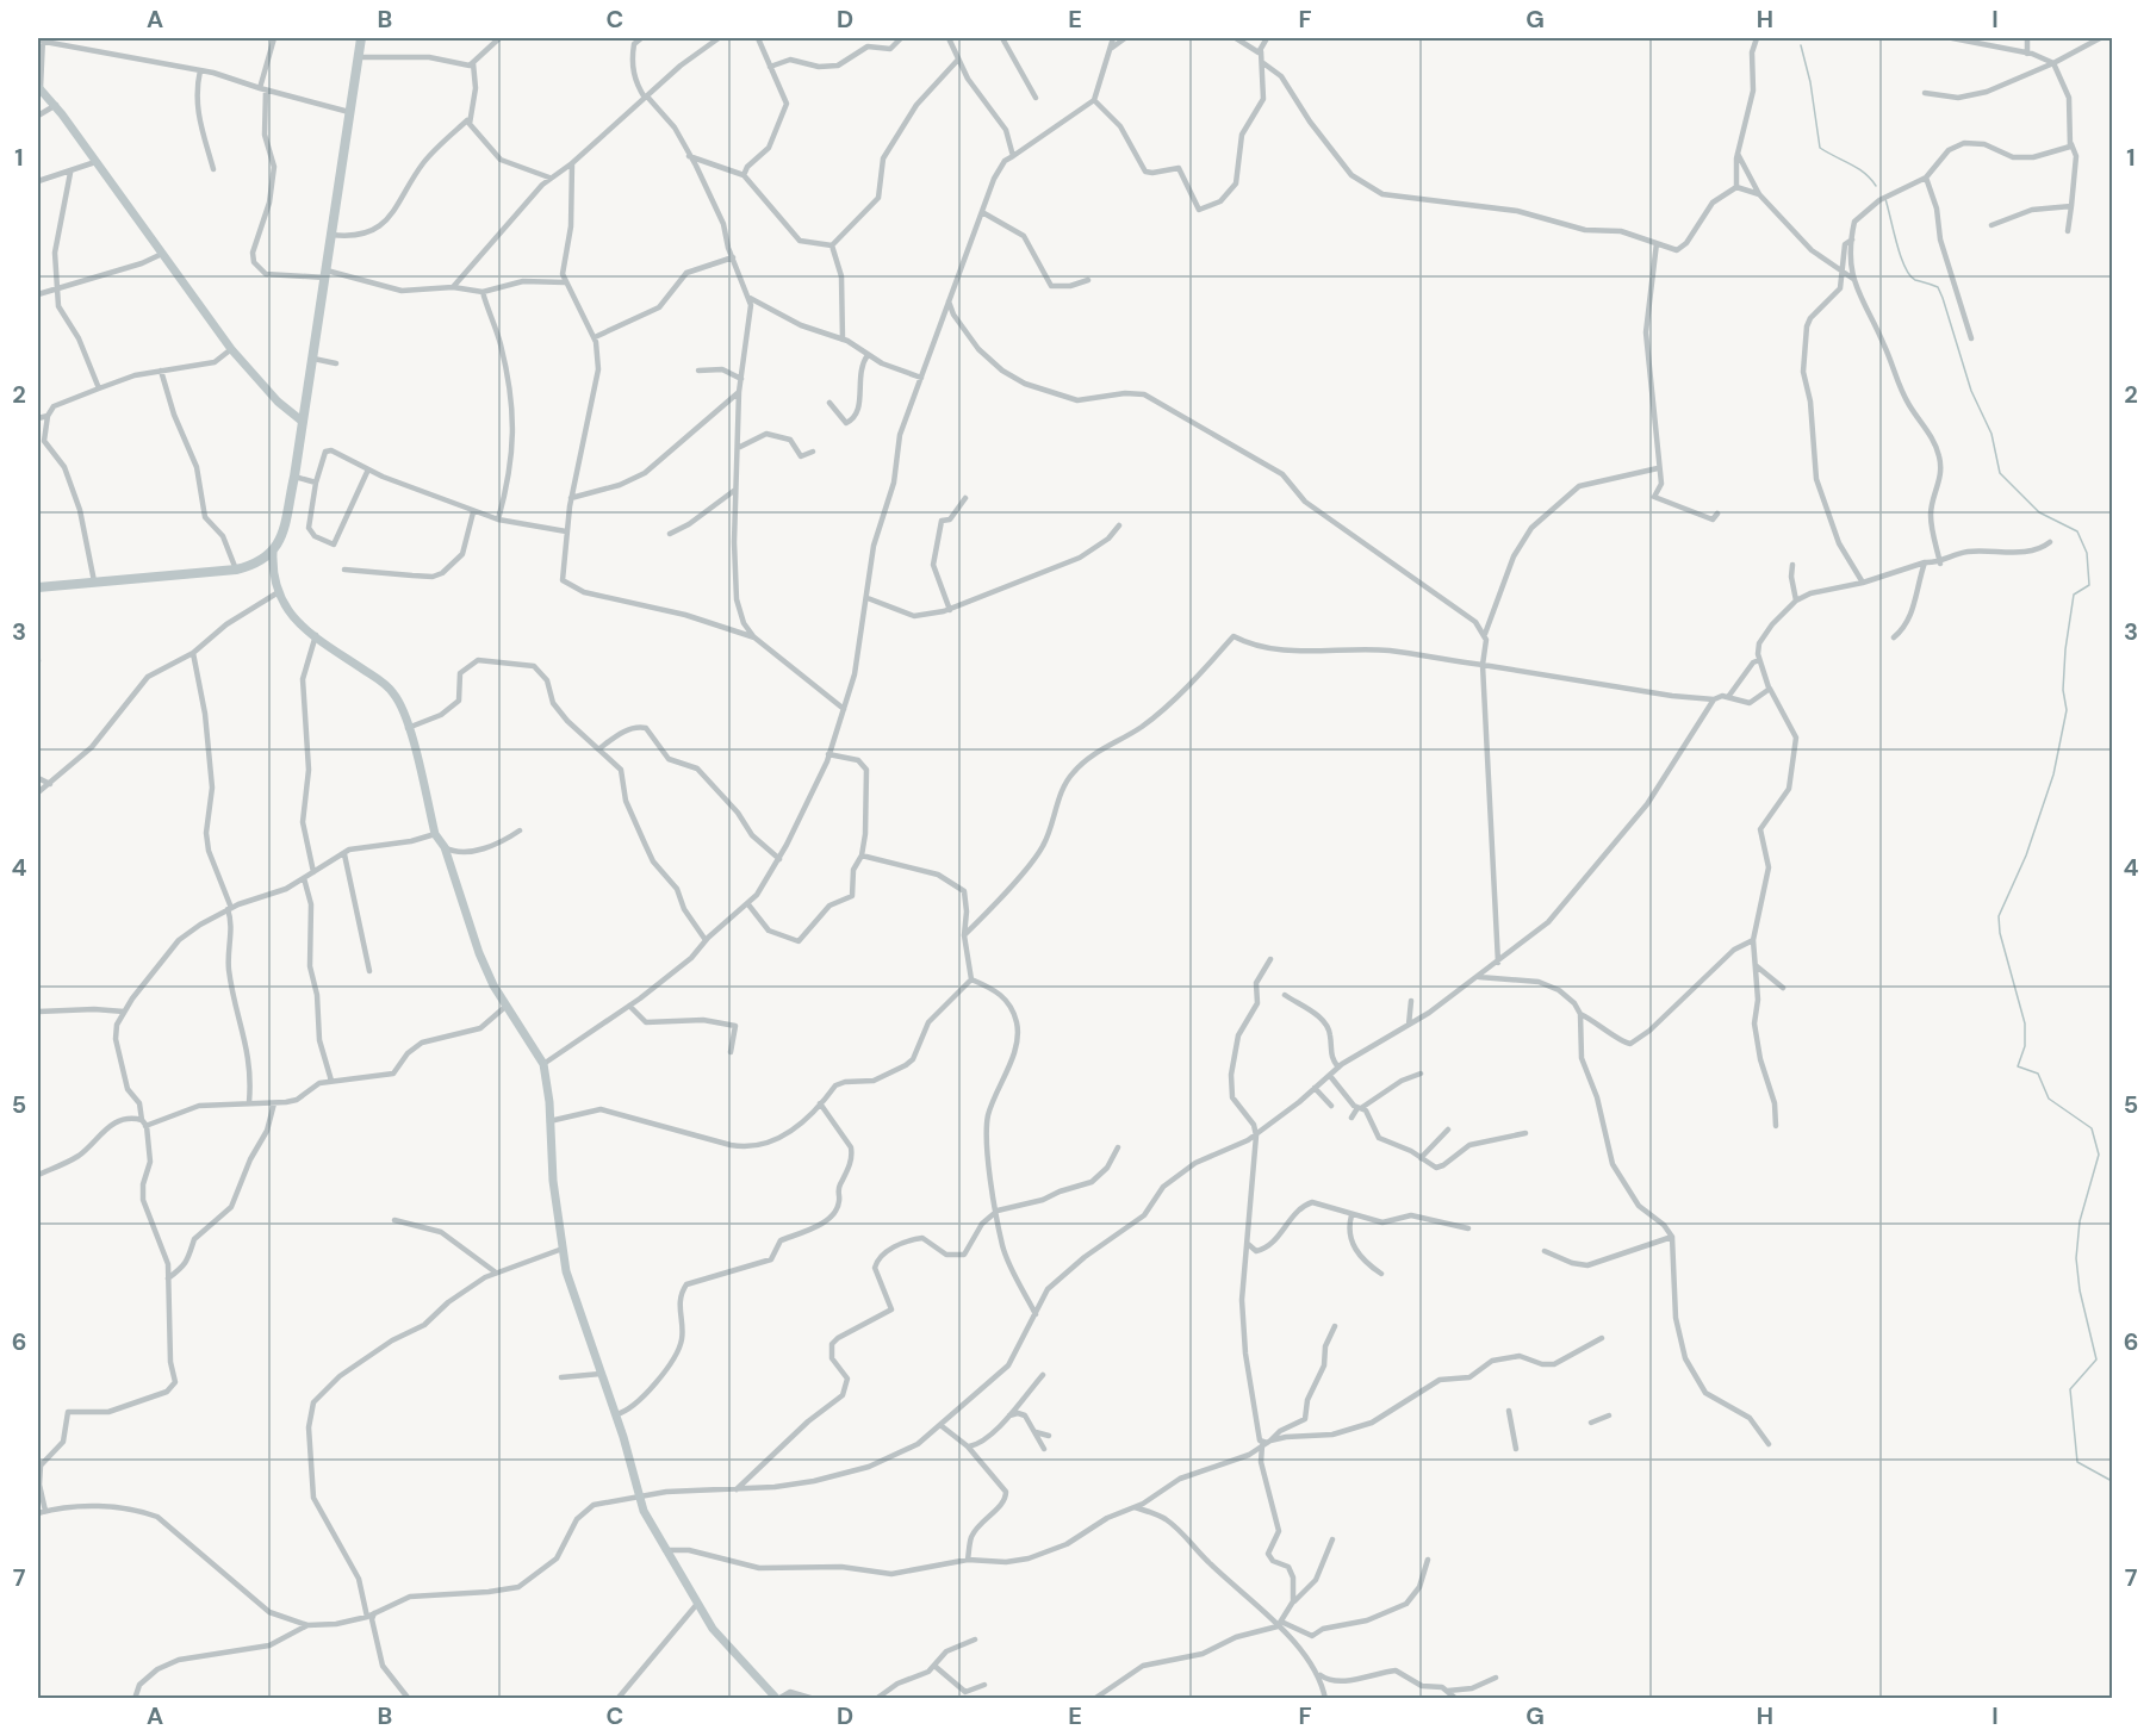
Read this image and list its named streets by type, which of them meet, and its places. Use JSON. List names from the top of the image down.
{
  "grid": {
    "columns": [
      "A",
      "B",
      "C",
      "D",
      "E",
      "F",
      "G",
      "H",
      "I"
    ],
    "rows": [
      "1",
      "2",
      "3",
      "4",
      "5",
      "6",
      "7"
    ]
  }
}
